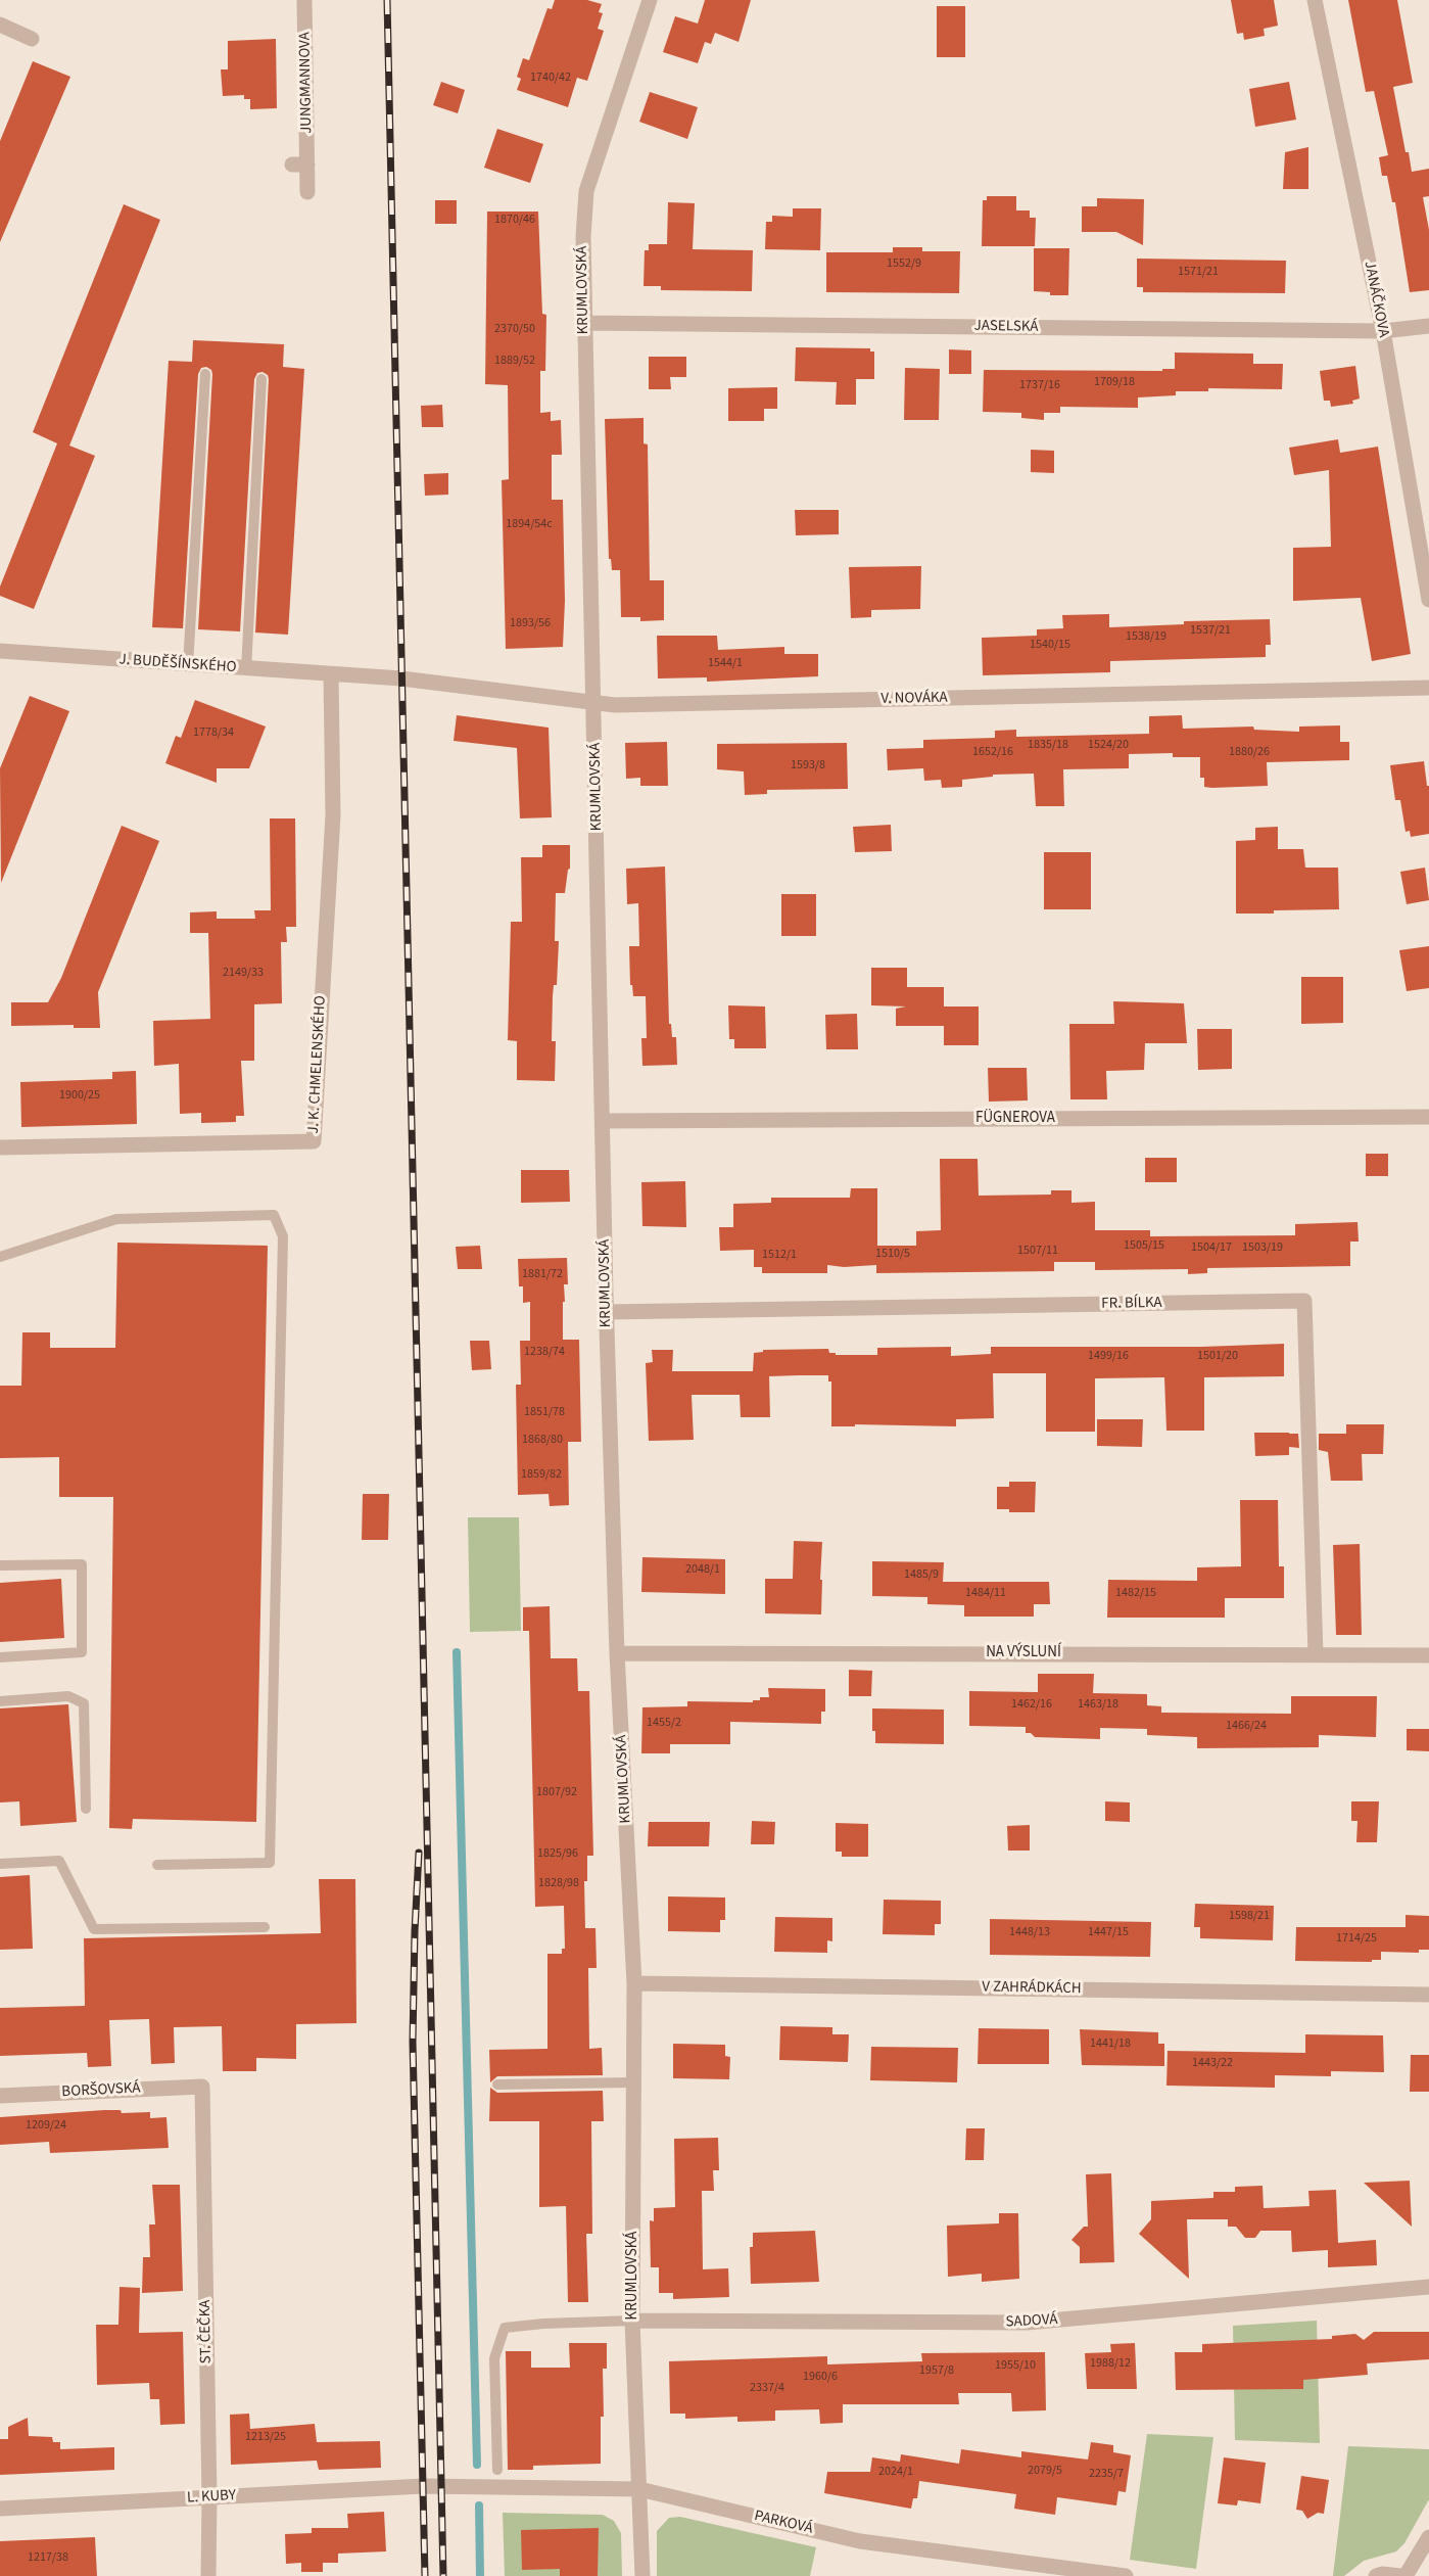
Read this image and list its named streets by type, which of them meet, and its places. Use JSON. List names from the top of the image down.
{
  "streets": {
    "street": [
      "JUNGMANNOVA",
      "KRUMLOVSKÁ",
      "JANÁČKOVA",
      "JASELSKÁ",
      "J. BUDĚŠÍNSKÉHO",
      "V. NOVÁKA",
      "J. K. CHMELENSKÉHO",
      "FÜGNEROVA",
      "FR. BÍLKA",
      "NA VÝSLUNÍ",
      "V ZAHRÁDKÁCH",
      "BORŠOVSKÁ",
      "SADOVÁ",
      "ST. ČEČKA",
      "L. KUBY",
      "PARKOVÁ"
    ]
  },
  "crossings": [
    ["KRUMLOVSKÁ", "JASELSKÁ"],
    ["KRUMLOVSKÁ", "V. NOVÁKA"],
    ["KRUMLOVSKÁ", "FÜGNEROVA"],
    ["KRUMLOVSKÁ", "FR. BÍLKA"],
    ["KRUMLOVSKÁ", "NA VÝSLUNÍ"],
    ["KRUMLOVSKÁ", "V ZAHRÁDKÁCH"],
    ["KRUMLOVSKÁ", "SADOVÁ"],
    ["KRUMLOVSKÁ", "PARKOVÁ"],
    ["JANÁČKOVA", "JASELSKÁ"],
    ["J. BUDĚŠÍNSKÉHO", "V. NOVÁKA"],
    ["J. BUDĚŠÍNSKÉHO", "J. K. CHMELENSKÉHO"],
    ["FR. BÍLKA", "NA VÝSLUNÍ"],
    ["BORŠOVSKÁ", "ST. ČEČKA"],
    ["ST. ČEČKA", "L. KUBY"],
    ["L. KUBY", "PARKOVÁ"]
  ],
  "house_numbers": [
    "1740/42",
    "1870/46",
    "1552/9",
    "1571/21",
    "2370/50",
    "1889/52",
    "1709/18",
    "1737/16",
    "1894/54c",
    "1893/56",
    "1537/21",
    "1538/19",
    "1540/15",
    "1544/1",
    "1778/34",
    "1835/18",
    "1524/20",
    "1652/16",
    "1880/26",
    "1593/8",
    "2149/33",
    "1900/25",
    "1505/15",
    "1504/17",
    "1503/19",
    "1507/11",
    "1510/5",
    "1512/1",
    "1881/72",
    "1238/74",
    "1499/16",
    "1501/20",
    "1851/78",
    "1868/80",
    "1859/82",
    "2048/1",
    "1485/9",
    "1484/11",
    "1482/15",
    "1462/16",
    "1463/18",
    "1455/2",
    "1466/24",
    "1807/92",
    "1825/96",
    "1828/98",
    "1598/21",
    "1448/13",
    "1447/15",
    "1714/25",
    "1441/18",
    "1443/22",
    "1209/24",
    "1988/12",
    "1955/10",
    "1957/8",
    "1960/6",
    "2337/4",
    "1213/25",
    "2079/5",
    "2024/1",
    "2235/7",
    "1217/38"
  ]
}
